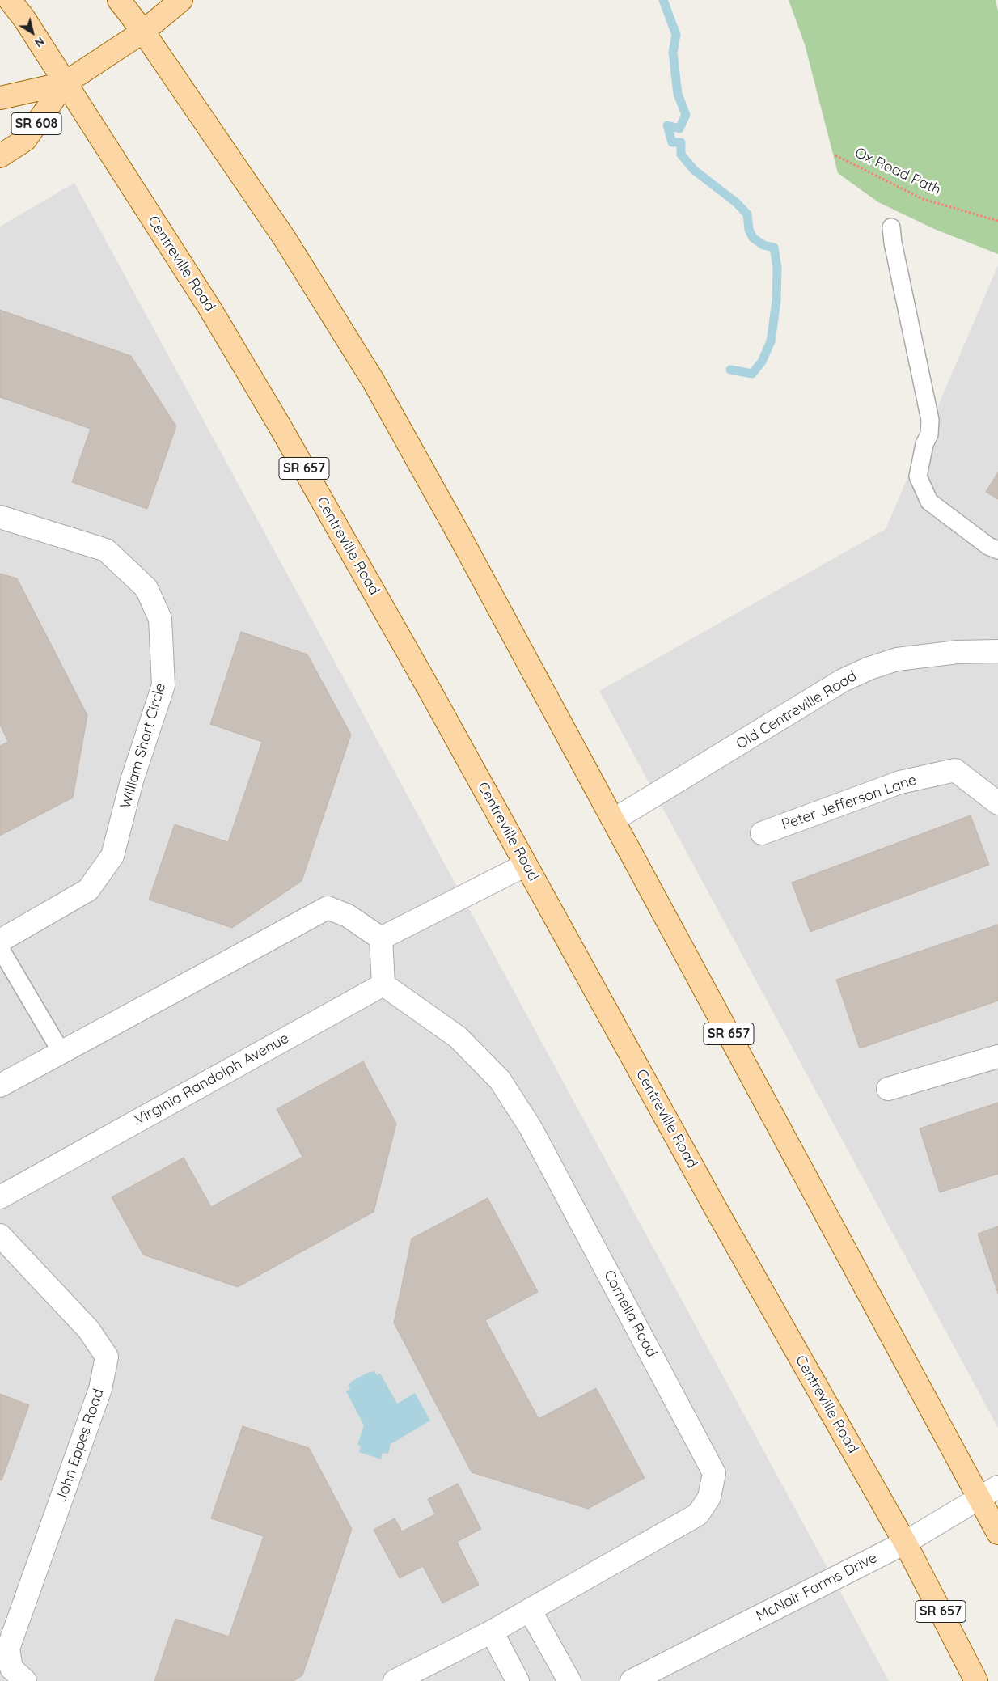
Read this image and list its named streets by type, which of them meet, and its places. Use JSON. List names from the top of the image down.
{
  "streets": {
    "main road": ["SR 608", "Centreville Road", "SR 657"],
    "street": [
      "Old Centreville Road",
      "William Short Circle",
      "Peter Jefferson Lane",
      "Virginia Randolph Avenue",
      "Cornelia Road",
      "John Eppes Road",
      "McNair Farms Drive"
    ],
    "path": ["Ox Road Path"]
  },
  "crossings": [
    ["SR 608", "Centreville Road"],
    ["SR 608", "SR 657"],
    ["Centreville Road", "McNair Farms Drive"],
    ["SR 657", "Old Centreville Road"],
    ["SR 657", "McNair Farms Drive"],
    ["Virginia Randolph Avenue", "Cornelia Road"]
  ],
  "north": "bottom right"
}
